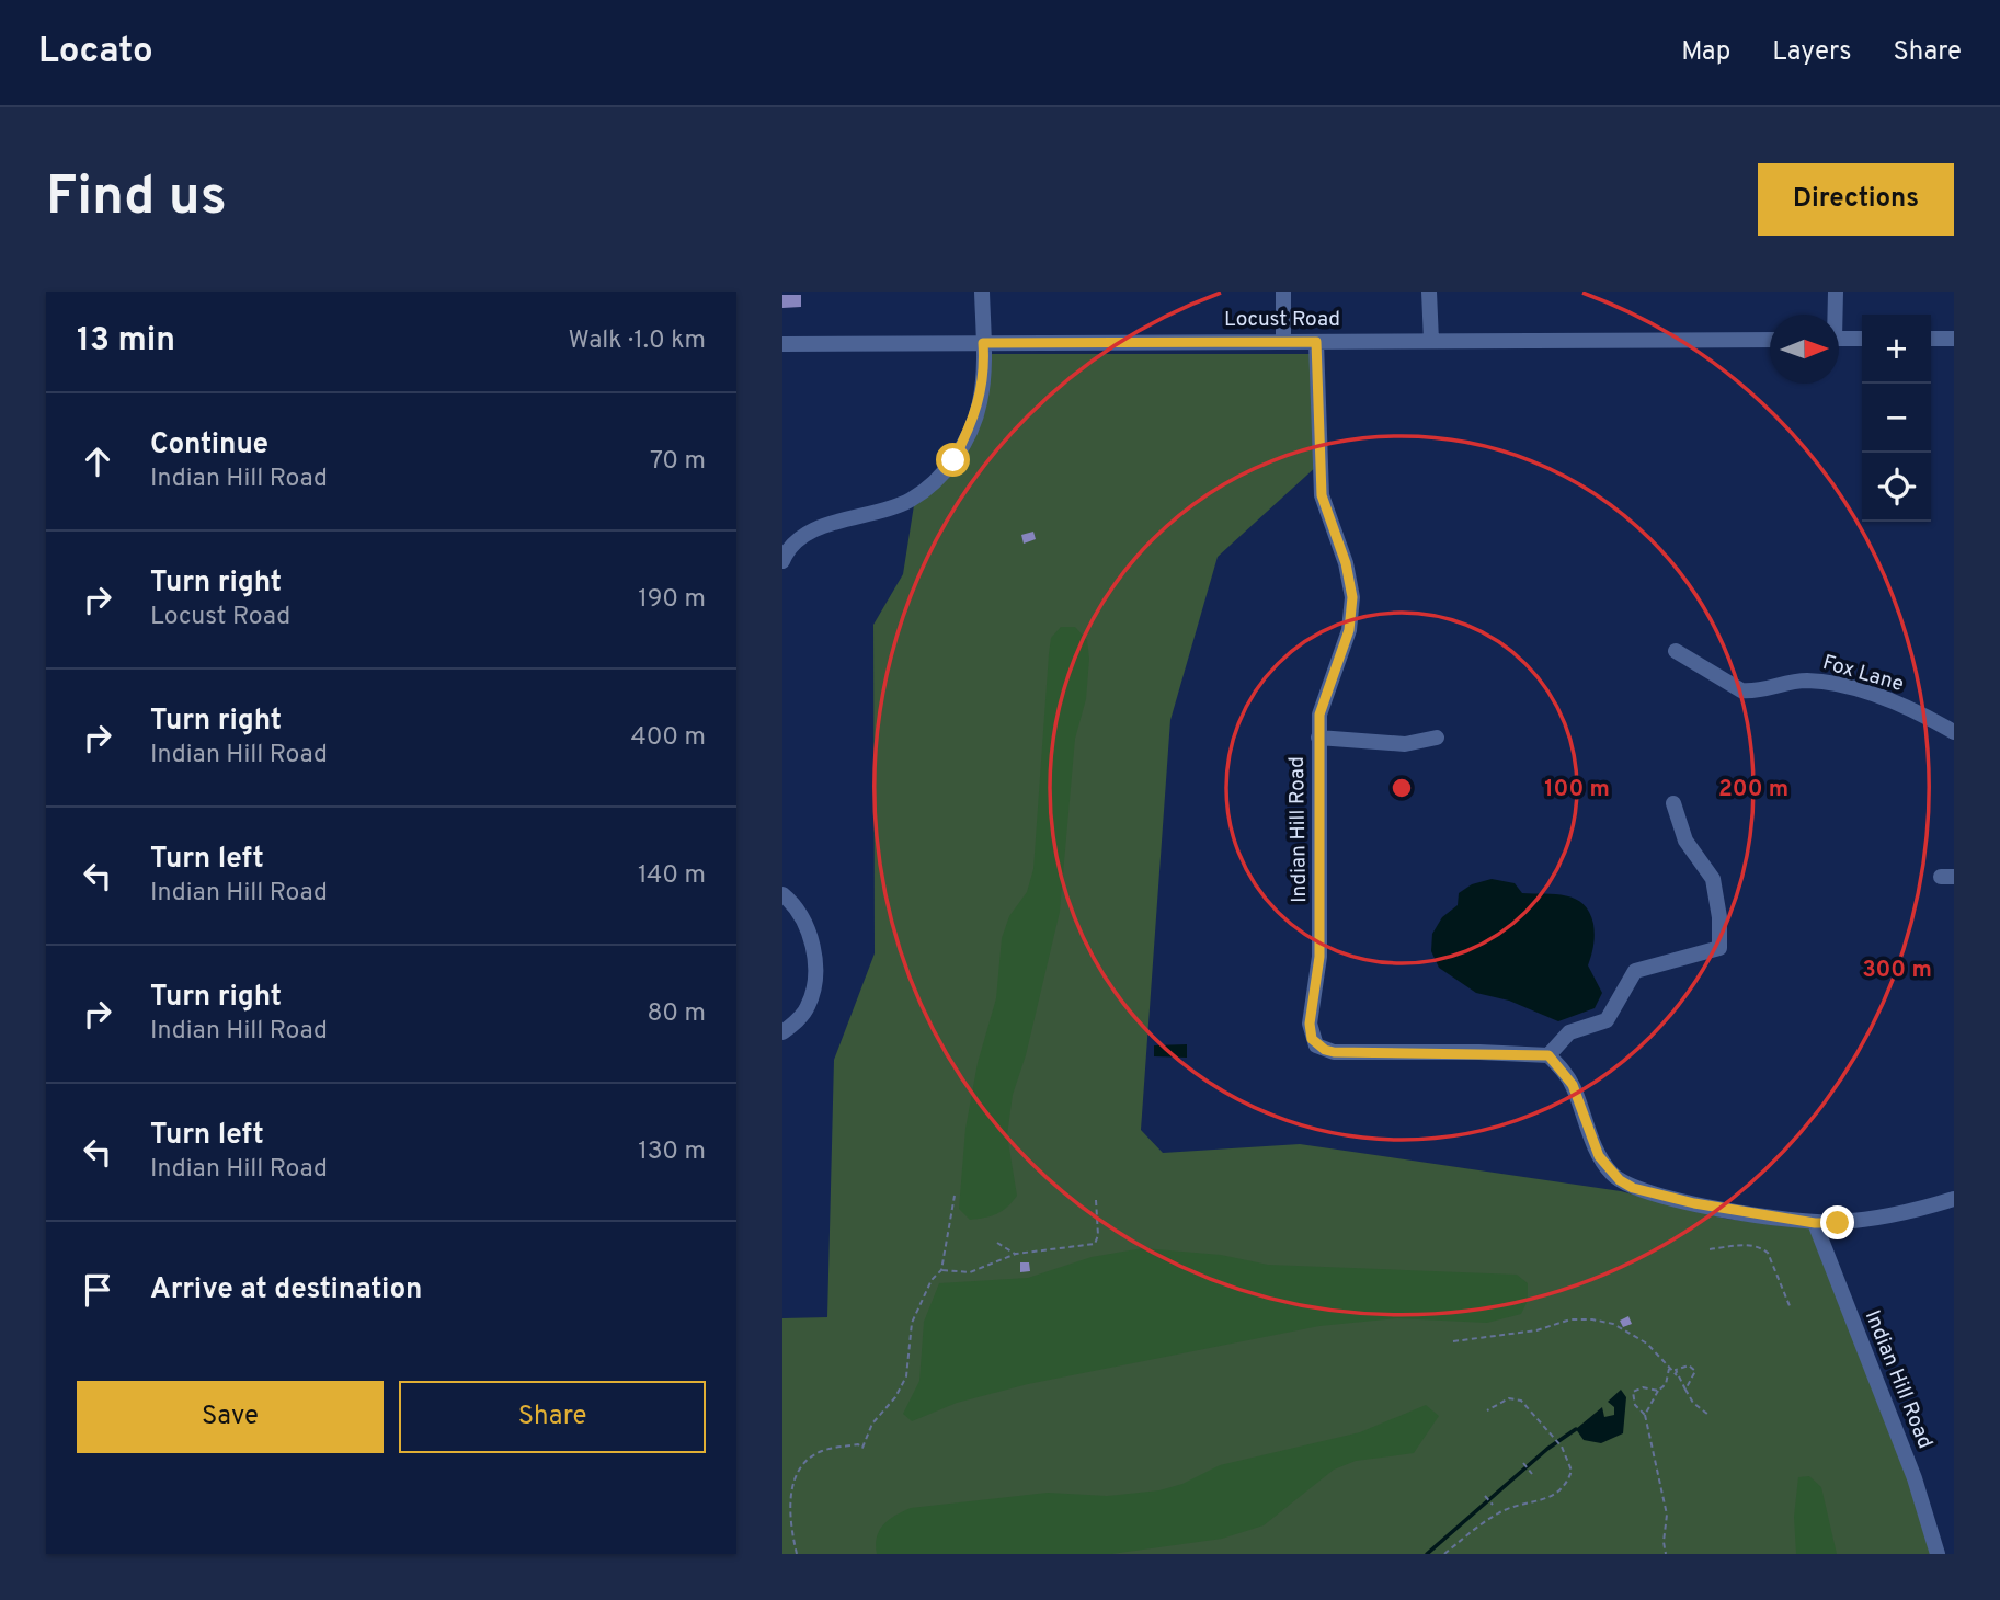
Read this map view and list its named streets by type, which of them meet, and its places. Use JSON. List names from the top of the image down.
{
  "streets": {
    "street": ["Locust Road", "Fox Lane", "Indian Hill Road"]
  },
  "crossings": [
    ["Locust Road", "Indian Hill Road"]
  ],
  "north": "right",
  "page": {
    "header": "Locato",
    "nav": ["Map", "Layers", "Share"],
    "buttons": [
      "Directions",
      ["Save", "Share"]
    ],
    "title": "Find us",
    "heading": ["13 min", "Walk · 1.0 km"],
    "map_buttons": ["+", "−"],
    "list": [
      ["Continue", "Indian Hill Road", "70 m"],
      ["Turn right", "Locust Road", "190 m"],
      ["Turn right", "Indian Hill Road", "400 m"],
      ["Turn left", "Indian Hill Road", "140 m"],
      ["Turn right", "Indian Hill Road", "80 m"],
      ["Turn left", "Indian Hill Road", "130 m"],
      "Arrive at destination"
    ]
  },
  "rings": ["100 m", "200 m", "300 m"]
}
